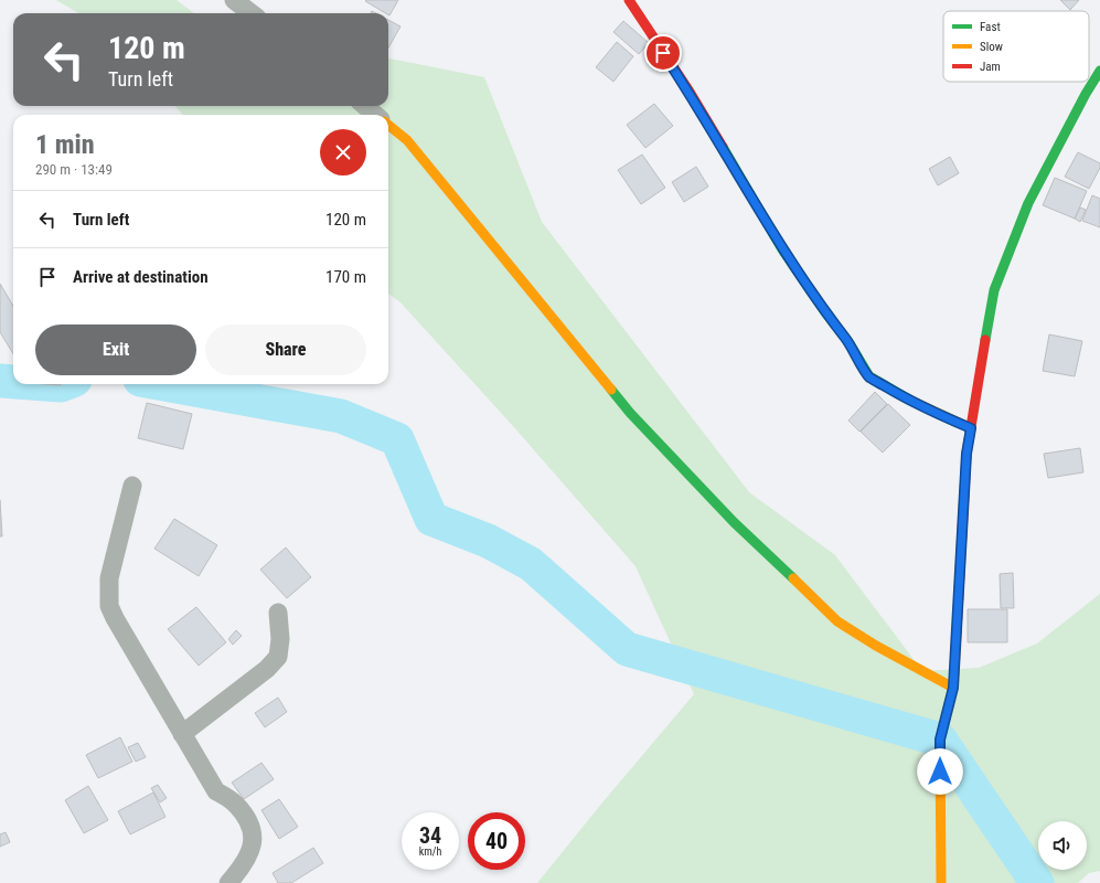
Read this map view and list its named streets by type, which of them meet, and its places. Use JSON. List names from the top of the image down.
{
  "legend": ["Fast", "Slow", "Jam"],
  "page": {
    "turn": ["120 m", "Turn left"],
    "heading": ["1 min", "290 m · 13:49"],
    "list": [
      {
        "name": "Turn left",
        "value": "120 m"
      },
      {
        "name": "Arrive at destination",
        "value": "170 m"
      }
    ],
    "buttons": ["Exit", "Share"],
    "speed": "34 km/h",
    "limit": "40"
  }
}
